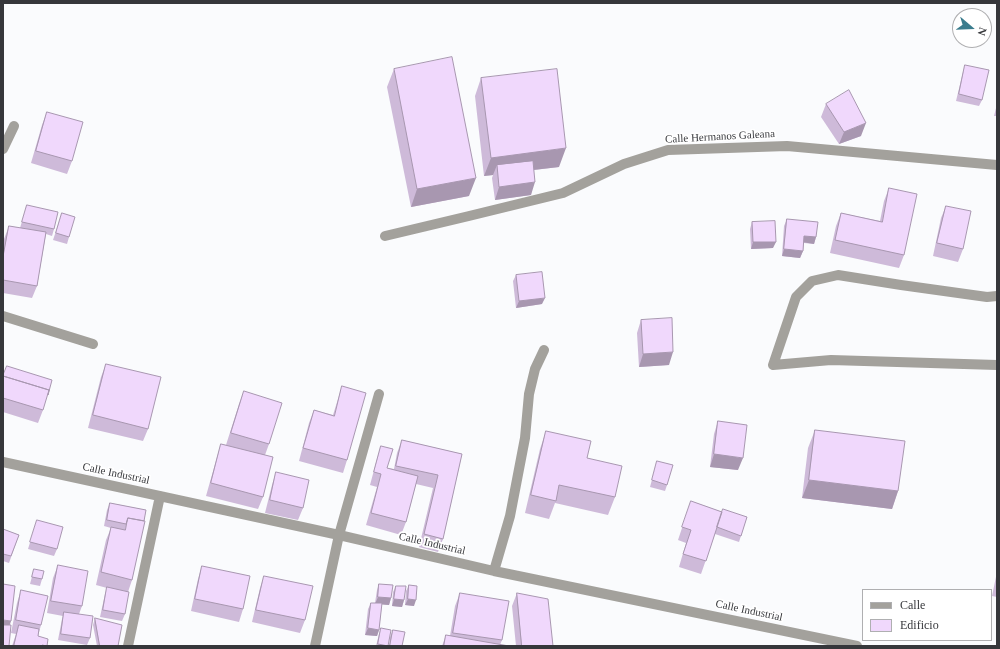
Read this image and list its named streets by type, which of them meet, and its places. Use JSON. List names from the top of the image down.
{
  "streets": {
    "street": ["Calle Hermanos Galeana", "Calle Industrial"]
  },
  "legend": ["Calle", "Edificio"],
  "north": "right"
}
